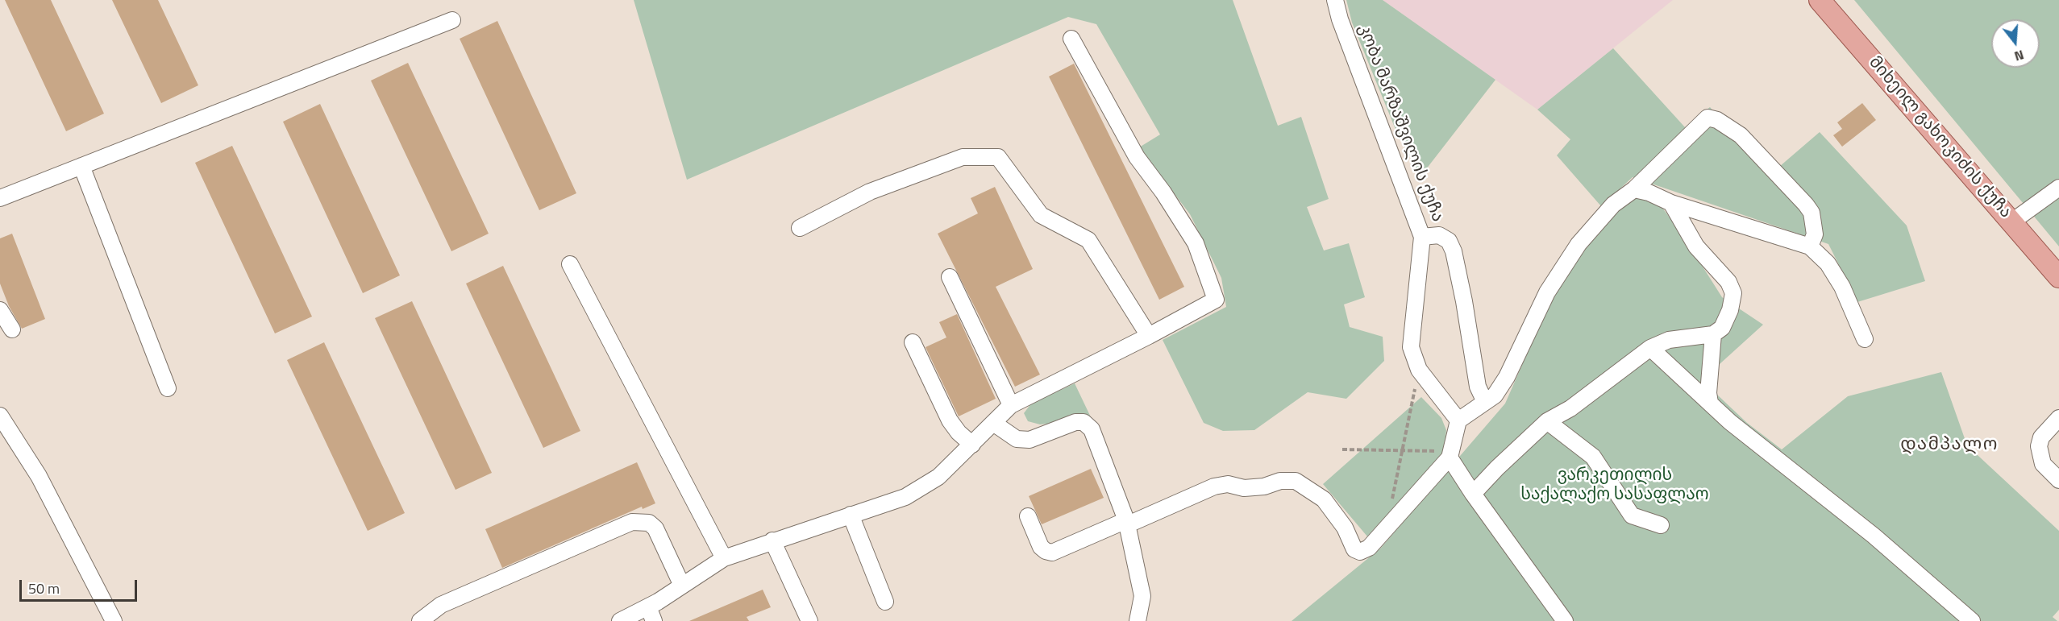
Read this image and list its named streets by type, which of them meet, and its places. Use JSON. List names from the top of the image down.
{
  "streets": {
    "main road": ["მიხეილ გახოკიძის ქუჩა"],
    "street": ["კობა მარზაშვილის ქუჩა"]
  },
  "districts": ["დამპალო"],
  "parks": ["ვარკეთილის საქალაქო სასაფლაო"],
  "scale_bar": "50 m",
  "north": "bottom"
}
